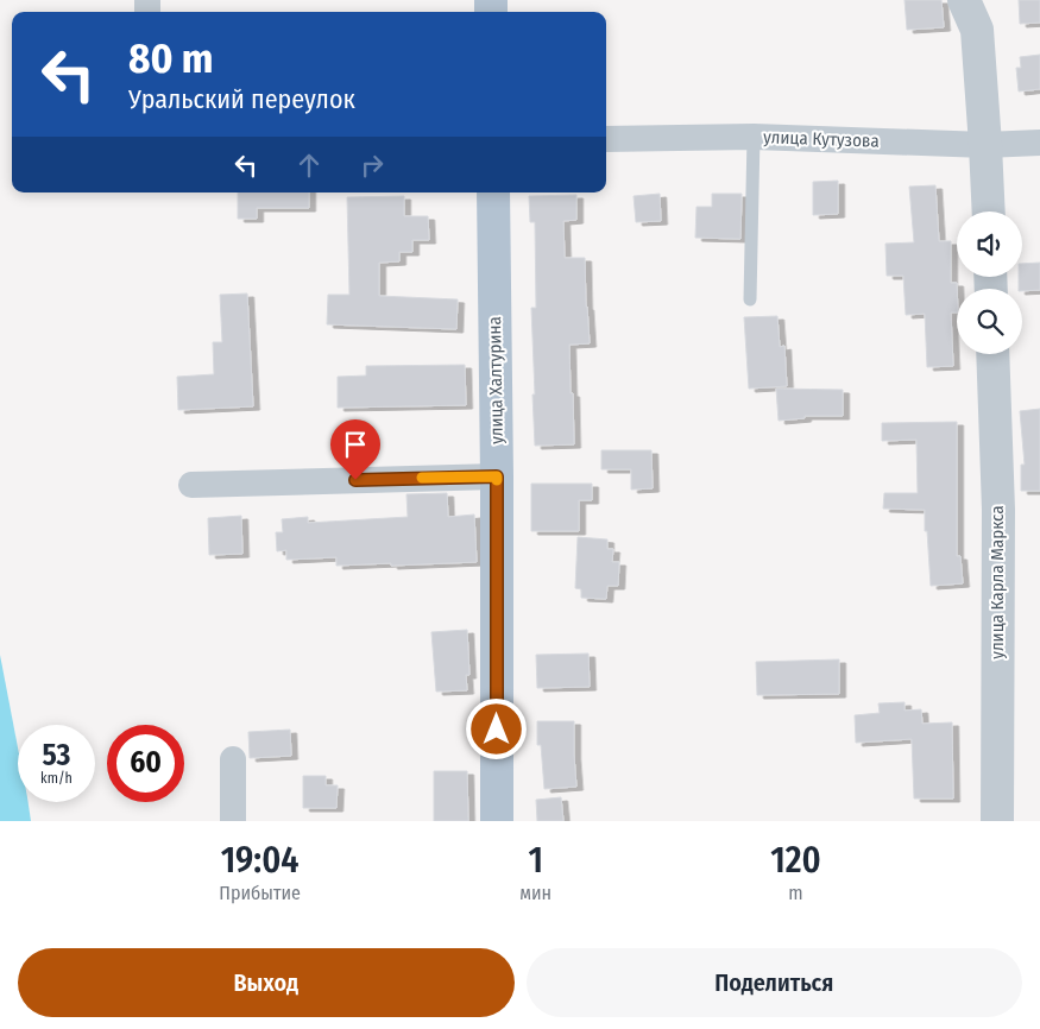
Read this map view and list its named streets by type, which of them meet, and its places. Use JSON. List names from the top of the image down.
{
  "streets": {
    "main road": ["улица Халтурина"],
    "street": ["улица Кутузова", "улица Карла Маркса"]
  },
  "page": {
    "turn": ["80 m", "Уральский переулок"],
    "speed": "53 km/h",
    "limit": "60",
    "eta": [
      "19:04",
      "Прибытие",
      "1",
      "мин",
      "120",
      "m"
    ],
    "buttons": ["Выход", "Поделиться"]
  }
}
